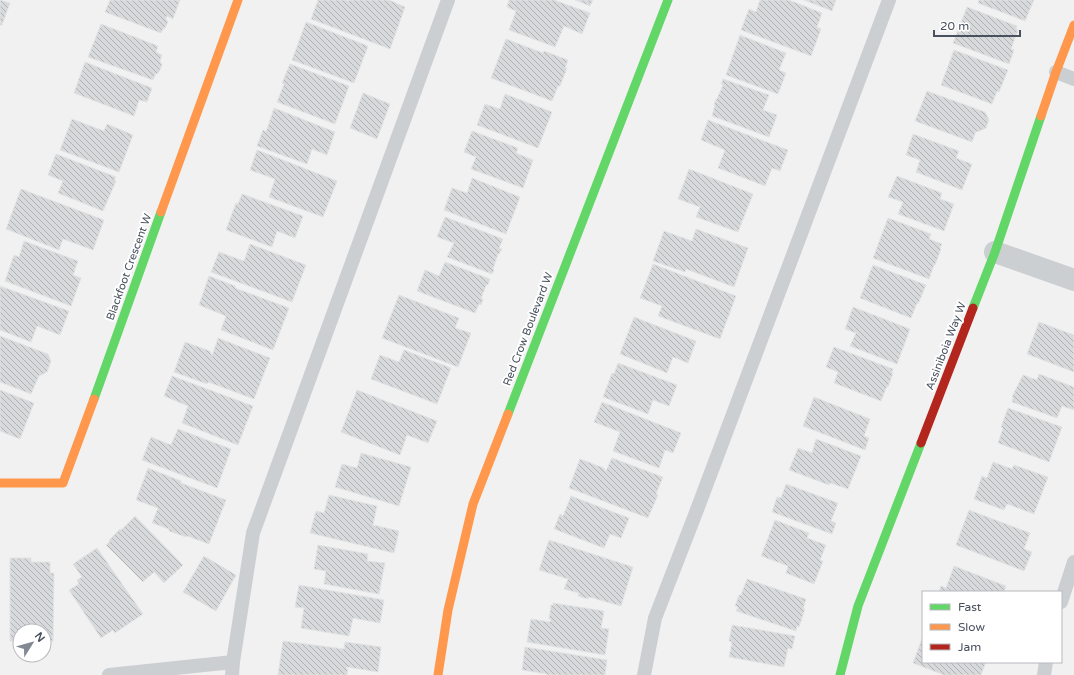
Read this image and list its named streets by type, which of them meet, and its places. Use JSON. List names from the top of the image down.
{
  "streets": {
    "street": ["Blackfoot Crescent W", "Red Crow Boulevard W", "Assiniboia Way W"]
  },
  "legend": ["Fast", "Slow", "Jam"],
  "scale_bar": "20 m",
  "north": "top right"
}
